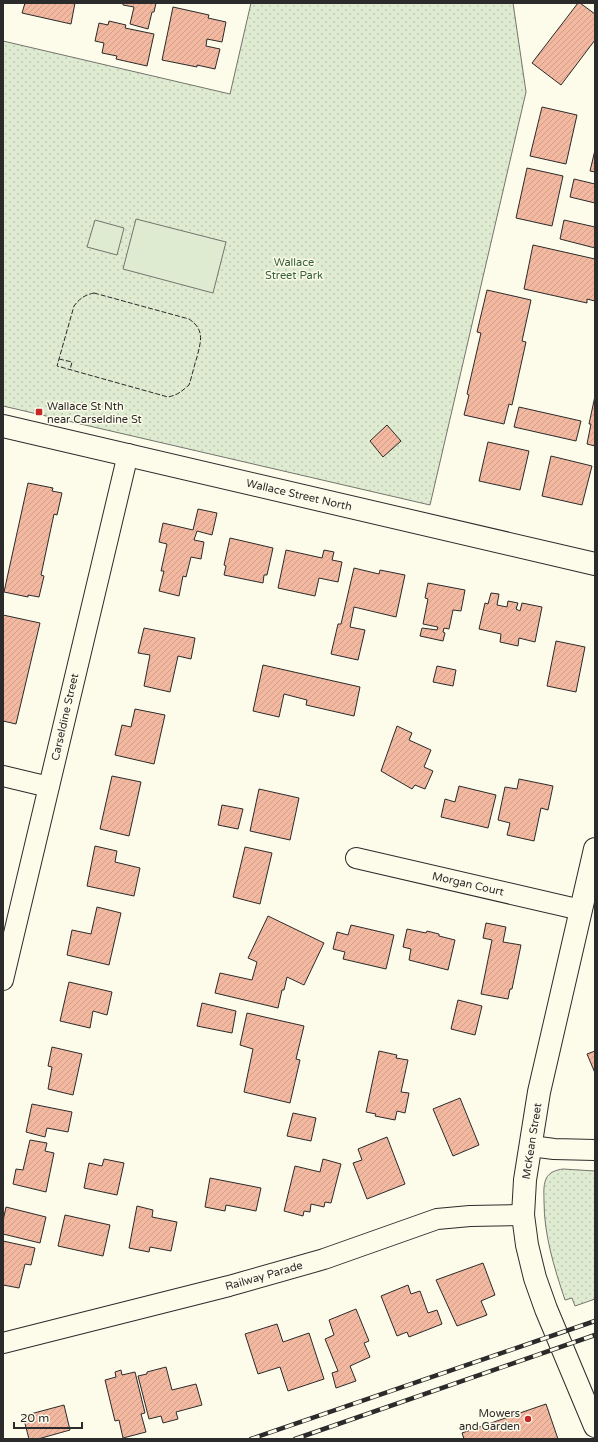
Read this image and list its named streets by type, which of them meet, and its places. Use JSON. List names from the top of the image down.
{
  "streets": {
    "street": [
      "Wallace Street North",
      "Carseldine Street",
      "Morgan Court",
      "McKean Street",
      "Railway Parade"
    ]
  },
  "crossings": [
    ["Wallace Street North", "Carseldine Street"],
    ["Morgan Court", "McKean Street"],
    ["McKean Street", "Railway Parade"]
  ],
  "parks": ["Wallace Street Park"],
  "places": {
    "transit": ["Wallace St Nth near Carseldine St"],
    "other": ["Mowers and Garden"]
  },
  "scale_bar": "20 m"
}
